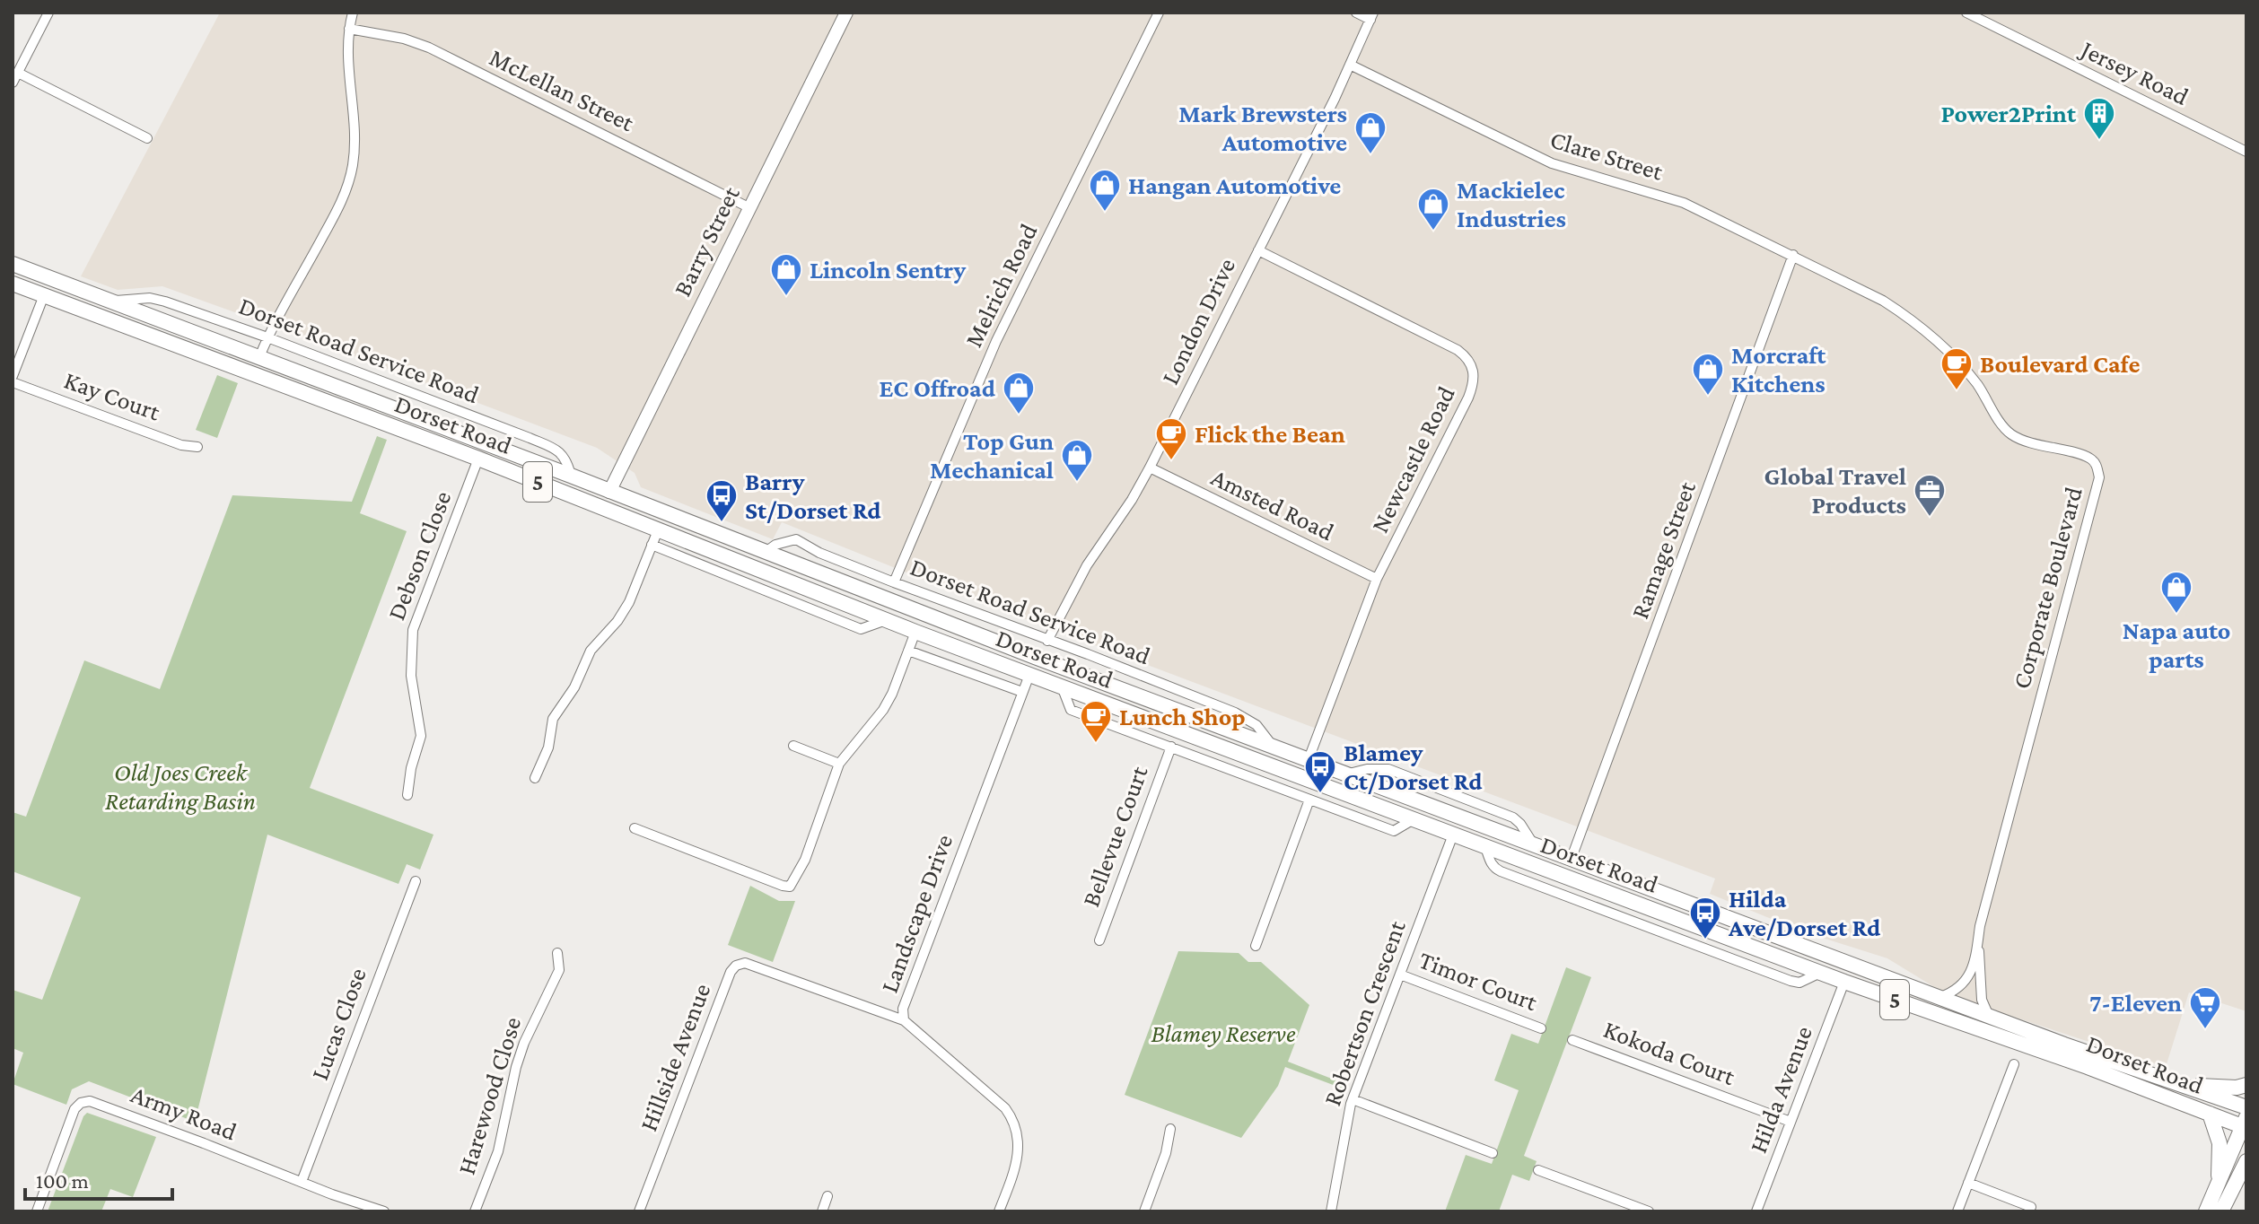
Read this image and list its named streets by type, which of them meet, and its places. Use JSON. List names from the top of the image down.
{
  "streets": {
    "main road": ["Barry Street", "Dorset Road", "5"],
    "street": [
      "Jersey Road",
      "McLellan Street",
      "Clare Street",
      "Melrich Road",
      "London Drive",
      "Dorset Road Service Road",
      "Kay Court",
      "Newcastle Road",
      "Amsted Road",
      "Ramage Street",
      "Debson Close",
      "Corporate Boulevard",
      "Bellevue Court",
      "Landscape Drive",
      "Timor Court",
      "Robertson Crescent",
      "Lucas Close",
      "Kokoda Court",
      "Hillside Avenue",
      "Hilda Avenue",
      "Harewood Close",
      "Army Road"
    ]
  },
  "crossings": [
    ["McLellan Street", "Barry Street"],
    ["Clare Street", "London Drive"],
    ["Clare Street", "Ramage Street"],
    ["Clare Street", "Corporate Boulevard"],
    ["Barry Street", "Dorset Road"],
    ["Melrich Road", "Dorset Road Service Road"],
    ["London Drive", "Dorset Road Service Road"],
    ["London Drive", "Newcastle Road"],
    ["London Drive", "Amsted Road"],
    ["Dorset Road Service Road", "Dorset Road"],
    ["Dorset Road", "Newcastle Road"],
    ["Dorset Road", "Ramage Street"],
    ["Dorset Road", "Debson Close"],
    ["Dorset Road", "Corporate Boulevard"],
    ["Dorset Road", "Landscape Drive"],
    ["Dorset Road", "Robertson Crescent"],
    ["Dorset Road", "Hilda Avenue"],
    ["Newcastle Road", "Amsted Road"],
    ["Landscape Drive", "Hillside Avenue"],
    ["Timor Court", "Robertson Crescent"],
    ["Lucas Close", "Army Road"],
    ["Kokoda Court", "Hilda Avenue"]
  ],
  "parks": ["Old Joes Creek Retarding Basin", "Blamey Reserve"],
  "places": {
    "building": ["Power2Print"],
    "shop": [
      "Mark Brewsters Automotive",
      "Hangan Automotive",
      "Mackielec Industries",
      "Lincoln Sentry",
      "Morcraft Kitchens",
      "EC Offroad",
      "Top Gun Mechanical",
      "Napa auto parts"
    ],
    "cafe": ["Boulevard Cafe", "Flick the Bean", "Lunch Shop"],
    "office": ["Global Travel Products"],
    "bus stop": ["Barry St/Dorset Rd", "Blamey Ct/Dorset Rd", "Hilda Ave/Dorset Rd"],
    "supermarket": ["7-Eleven"]
  },
  "scale_bar": "100 m"
}
